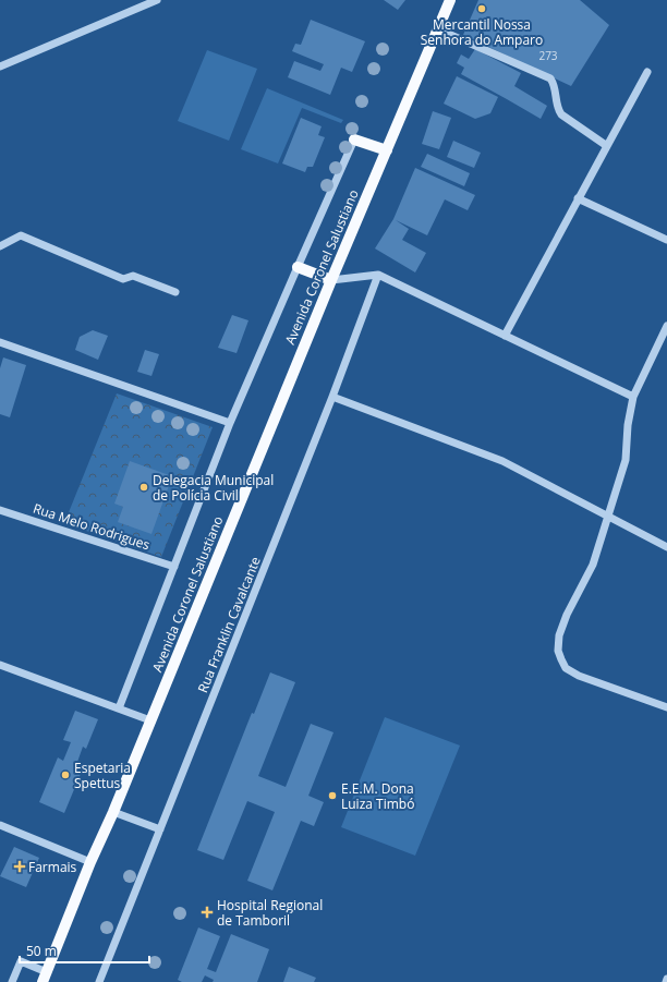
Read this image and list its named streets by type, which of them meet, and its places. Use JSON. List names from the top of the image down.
{
  "streets": {
    "main road": ["Avenida Coronel Salustiano"],
    "street": ["Rua Melo Rodrigues", "Rua Franklin Cavalcante"]
  },
  "places": {
    "other": [
      "Mercantil Nossa Senhora do Amparo",
      "Delegacia Municipal de Polícia Civil",
      "Espetaria Spettus",
      "E.E.M. Dona Luiza Timbó"
    ],
    "health": ["Farmais", "Hospital Regional de Tamboril"]
  },
  "house_numbers": ["273"],
  "scale_bar": "50 m"
}
